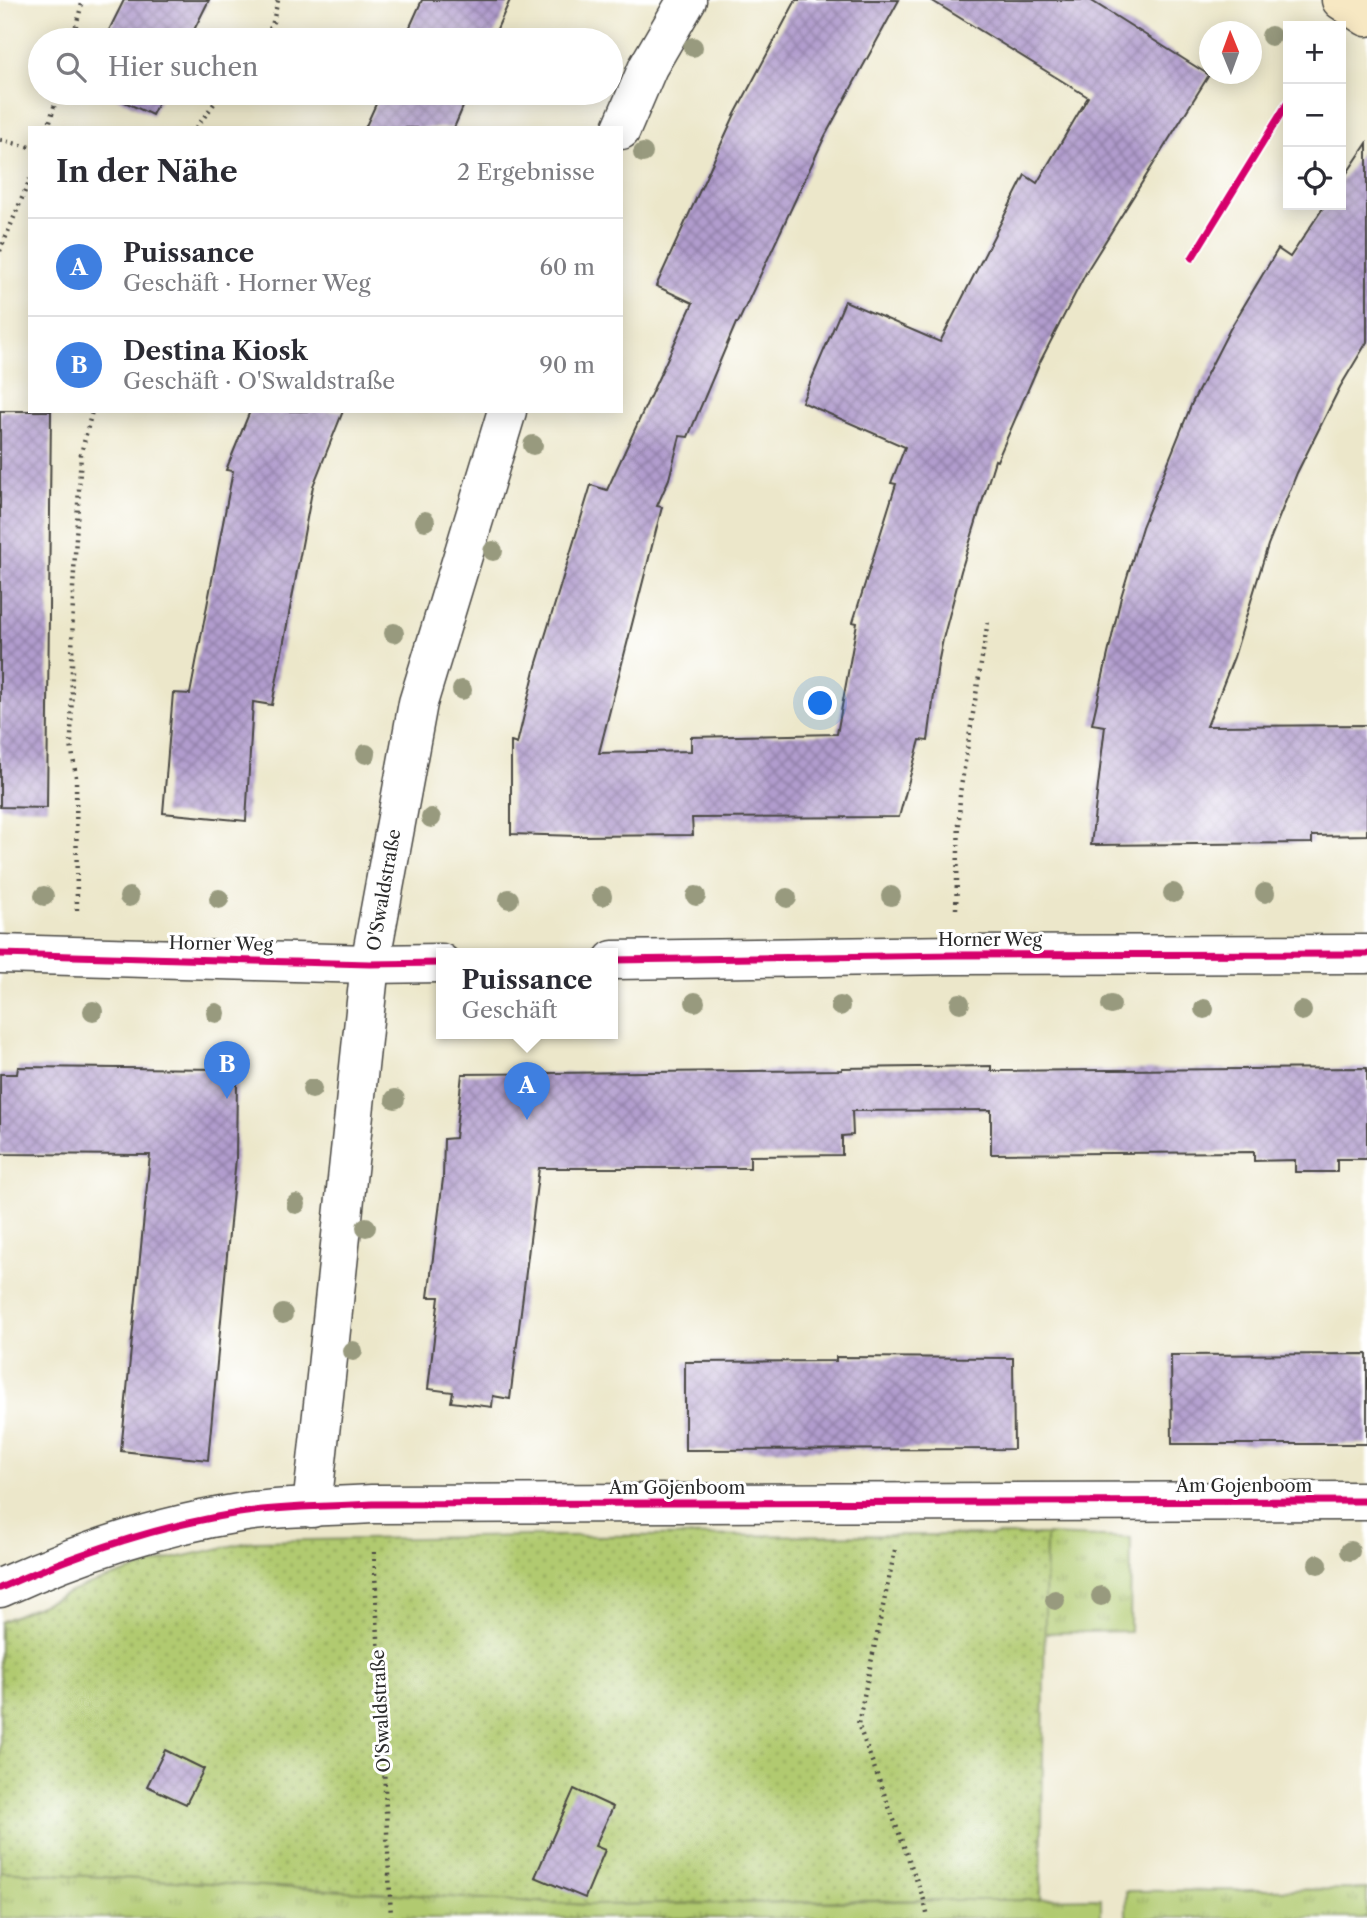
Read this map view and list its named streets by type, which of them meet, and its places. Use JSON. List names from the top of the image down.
{
  "streets": {
    "street": ["O'Swaldstraße", "Horner Weg", "Am Gojenboom"]
  },
  "crossings": [
    ["O'Swaldstraße", "Horner Weg"],
    ["O'Swaldstraße", "Am Gojenboom"]
  ],
  "north": "top",
  "page": {
    "map_buttons": ["+", "−"],
    "search": "Hier suchen",
    "heading": ["In der Nähe", "2 Ergebnisse"],
    "list": [
      {
        "mark": "A",
        "name": "Puissance",
        "note": "Geschäft · Horner Weg",
        "value": "60 m"
      },
      {
        "mark": "B",
        "name": "Destina Kiosk",
        "note": "Geschäft · O'Swaldstraße",
        "value": "90 m"
      }
    ],
    "popup": ["Puissance", "Geschäft"],
    "pins": ["B", "A"]
  }
}
